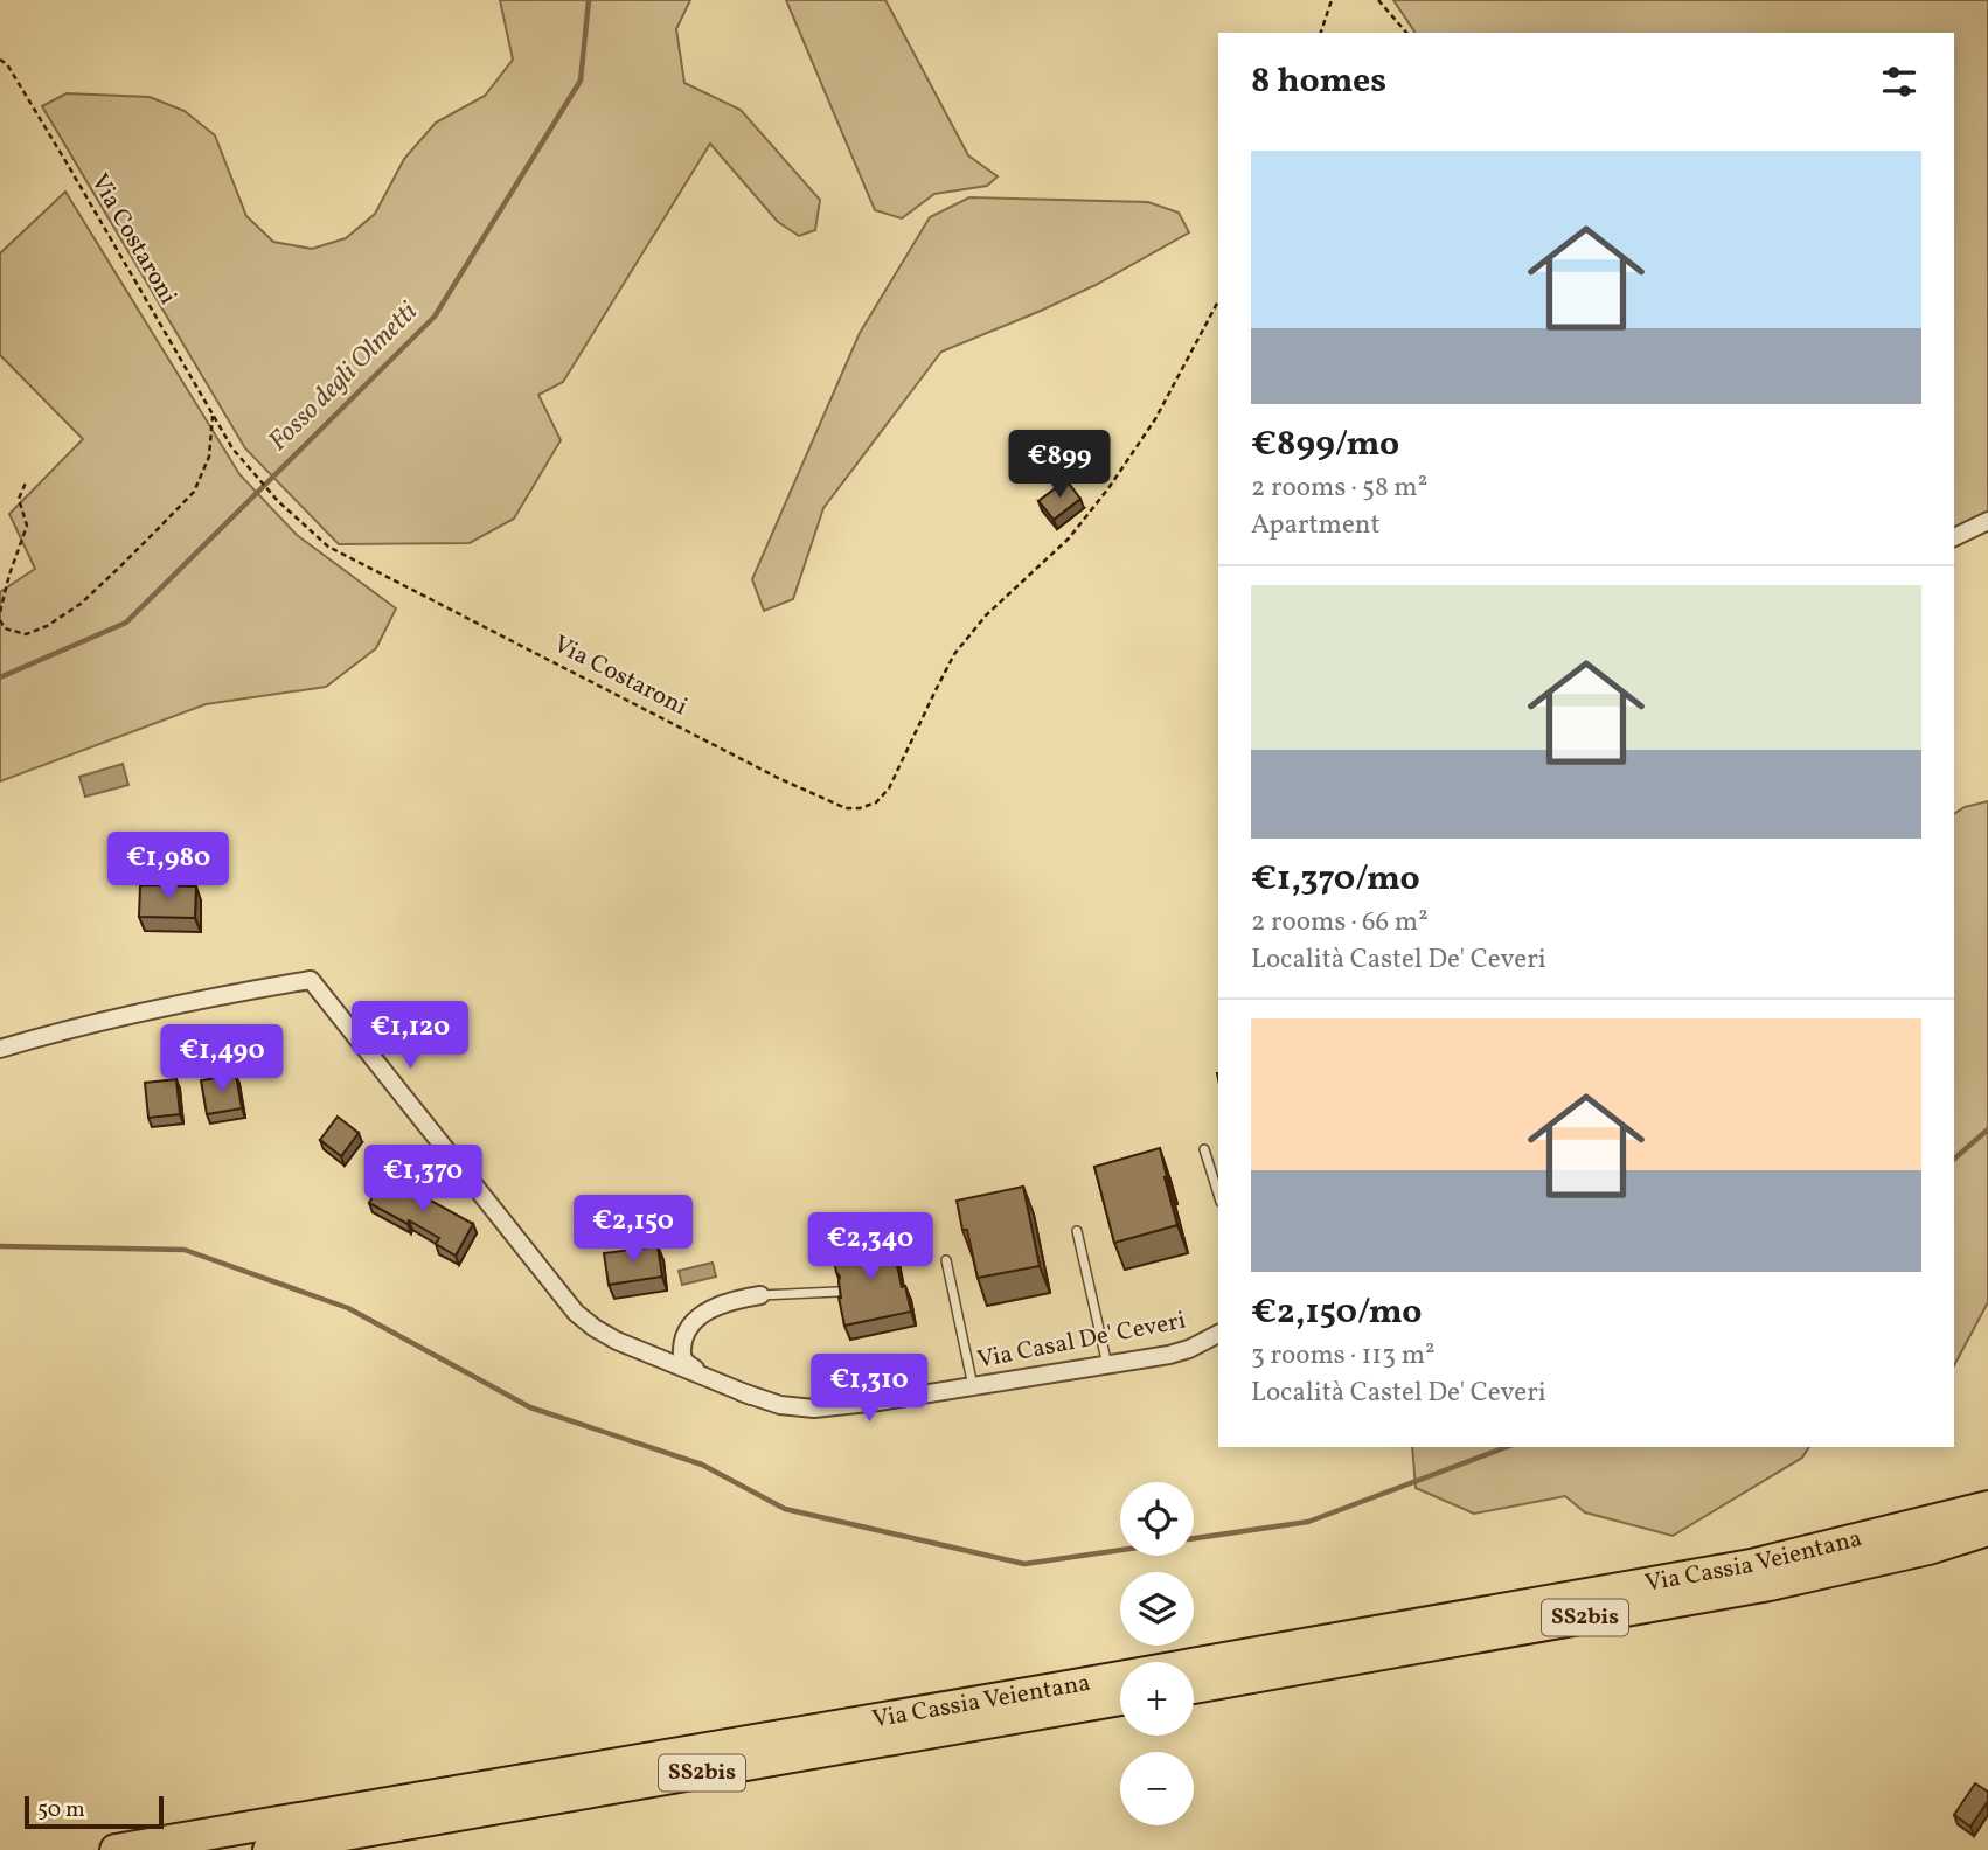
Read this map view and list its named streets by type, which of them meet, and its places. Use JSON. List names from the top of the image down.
{
  "streets": {
    "highway": ["Via Cassia Veientana", "SS2bis"],
    "street": ["Via Casal De' Ceveri"],
    "path": ["Via Costaroni"]
  },
  "water": ["Fosso degli Olmetti"],
  "scale_bar": "50 m",
  "page": {
    "heading": "8 homes",
    "list": [
      {
        "name": "€899/mo",
        "note": "2 rooms · 58 m² · Apartment"
      },
      {
        "name": "€1,370/mo",
        "note": "2 rooms · 66 m² · Località Castel De' Ceveri"
      },
      {
        "name": "€2,150/mo",
        "note": "3 rooms · 113 m² · Località Castel De' Ceveri"
      }
    ],
    "price": [
      "€899",
      "€1,980",
      "€1,120",
      "€1,490",
      "€1,370",
      "€2,150",
      "€2,340",
      "€1,310"
    ],
    "map_buttons": ["+", "−"],
    "scale": "50 m"
  }
}
